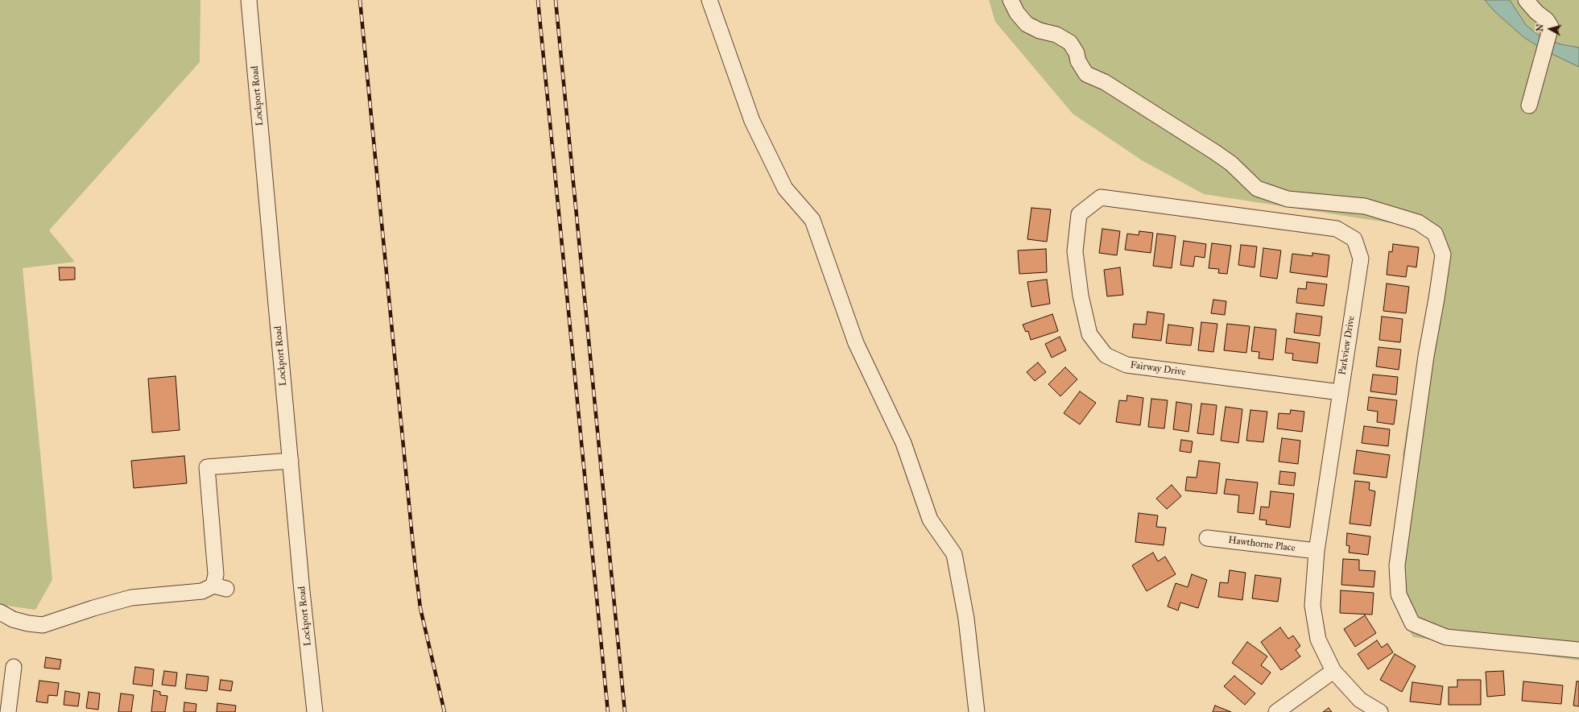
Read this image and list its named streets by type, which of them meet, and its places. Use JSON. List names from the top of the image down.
{
  "streets": {
    "street": [
      "Lockport Road",
      "Parkview Drive",
      "Fairway Drive",
      "Hawthorne Place"
    ]
  },
  "crossings": [
    ["Parkview Drive", "Fairway Drive"],
    ["Parkview Drive", "Hawthorne Place"]
  ],
  "north": "left"
}
